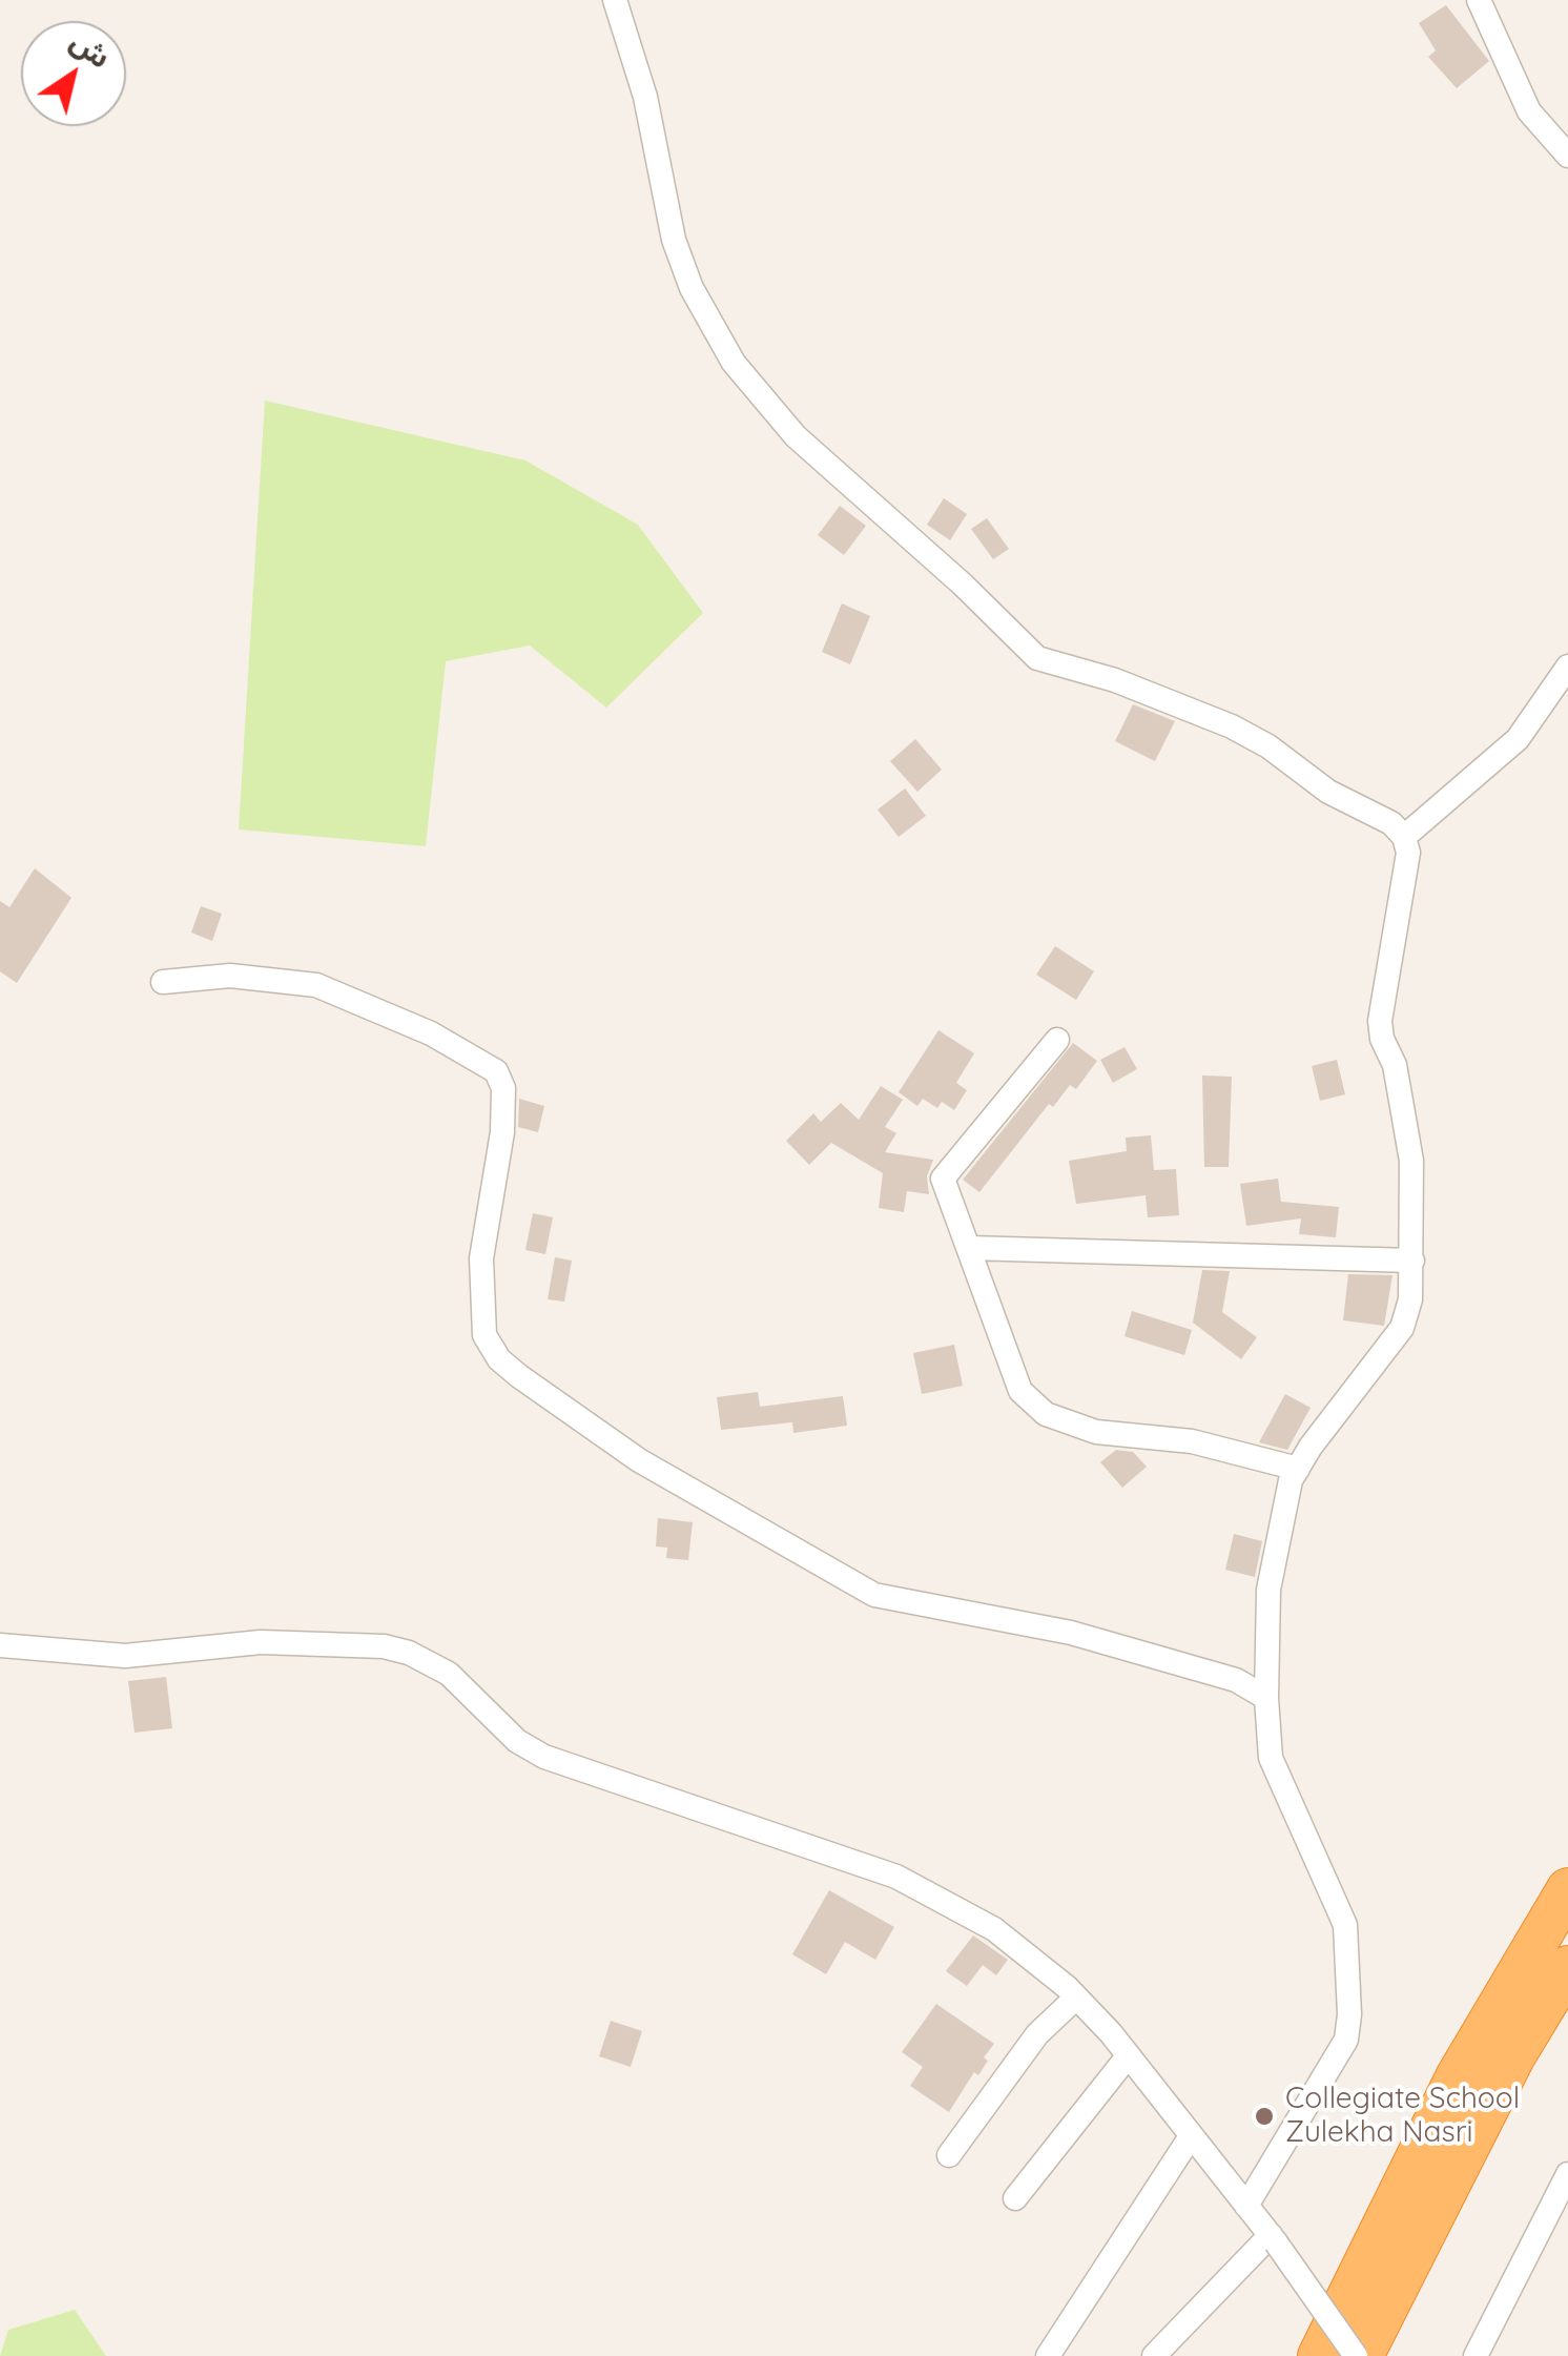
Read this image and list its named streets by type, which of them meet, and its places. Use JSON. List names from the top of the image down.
{
  "places": ["Collegiate School Zulekha Nasri"],
  "north": "top right"
}
